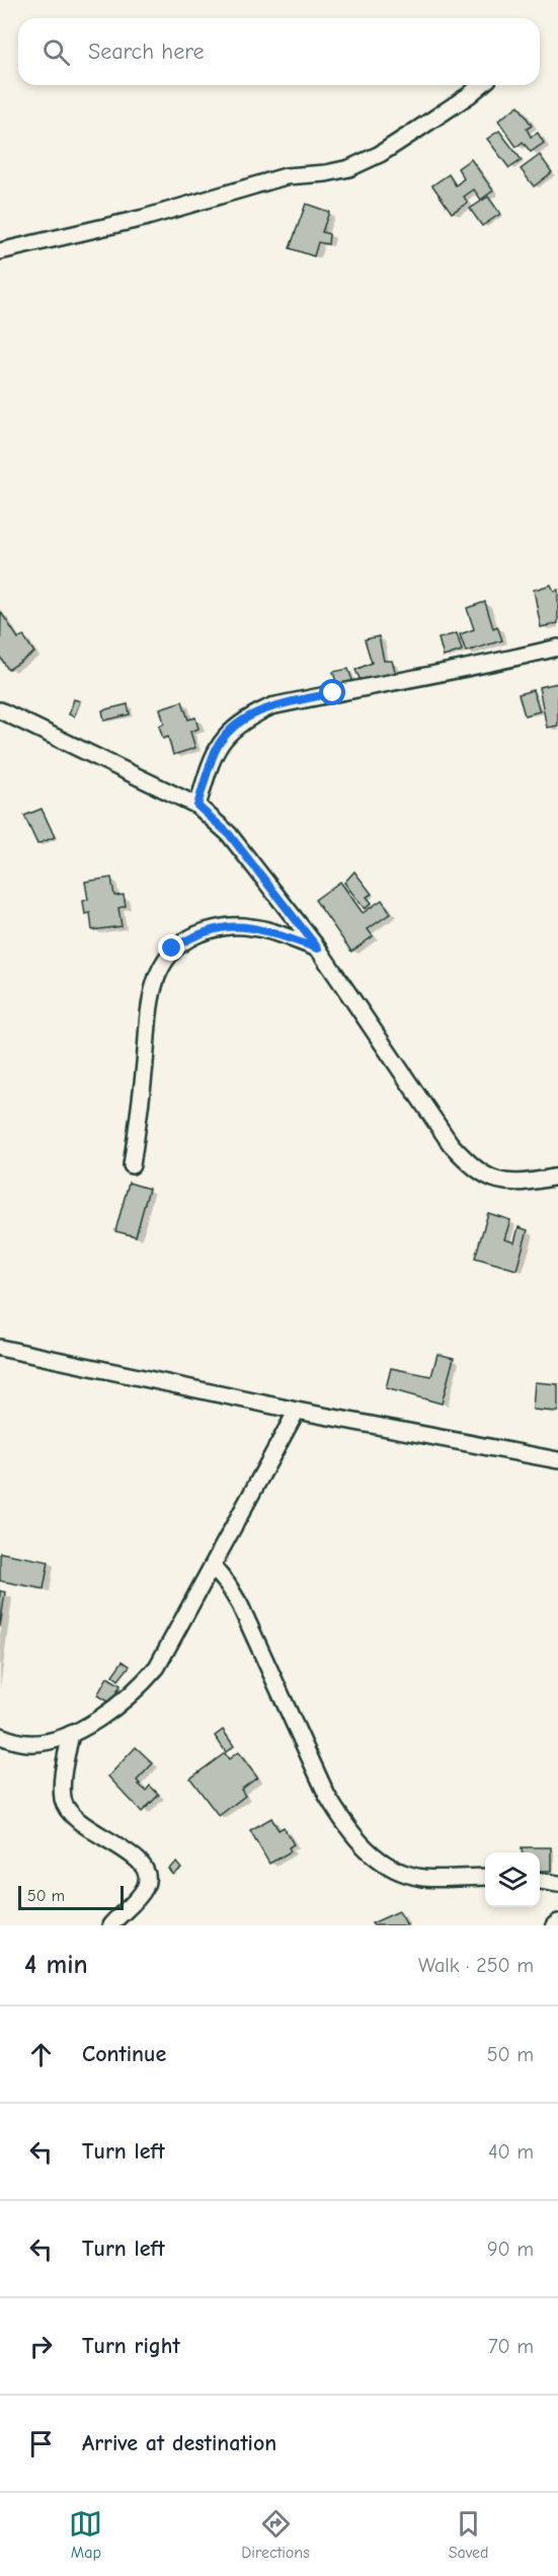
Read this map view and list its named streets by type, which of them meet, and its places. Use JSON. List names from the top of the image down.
{
  "scale_bar": "50 m",
  "page": {
    "search": "Search here",
    "scale": "50 m",
    "heading": ["4 min", "Walk · 250 m"],
    "list": [
      ["Continue", "50 m"],
      ["Turn left", "40 m"],
      ["Turn left", "90 m"],
      ["Turn right", "70 m"],
      "Arrive at destination"
    ],
    "nav": ["Map", "Directions", "Saved"]
  }
}
